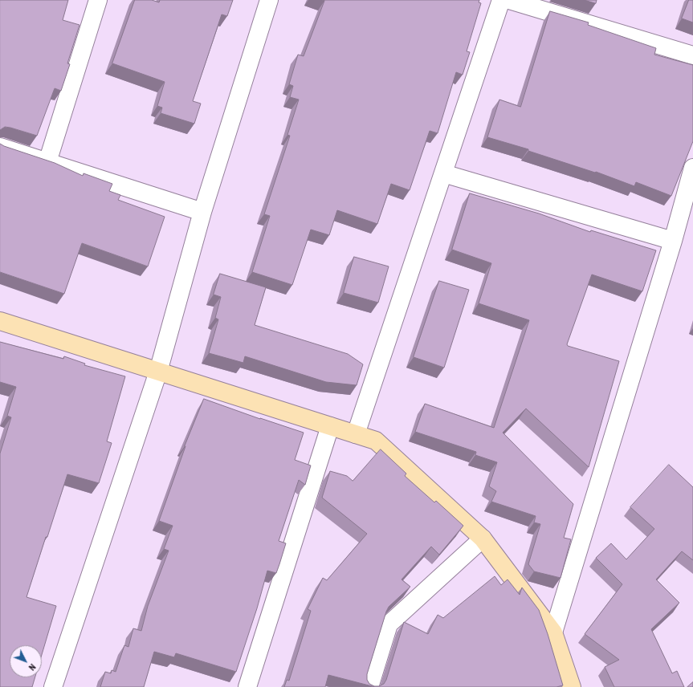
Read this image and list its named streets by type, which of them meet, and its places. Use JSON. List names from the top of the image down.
{
  "north": "bottom right"
}
